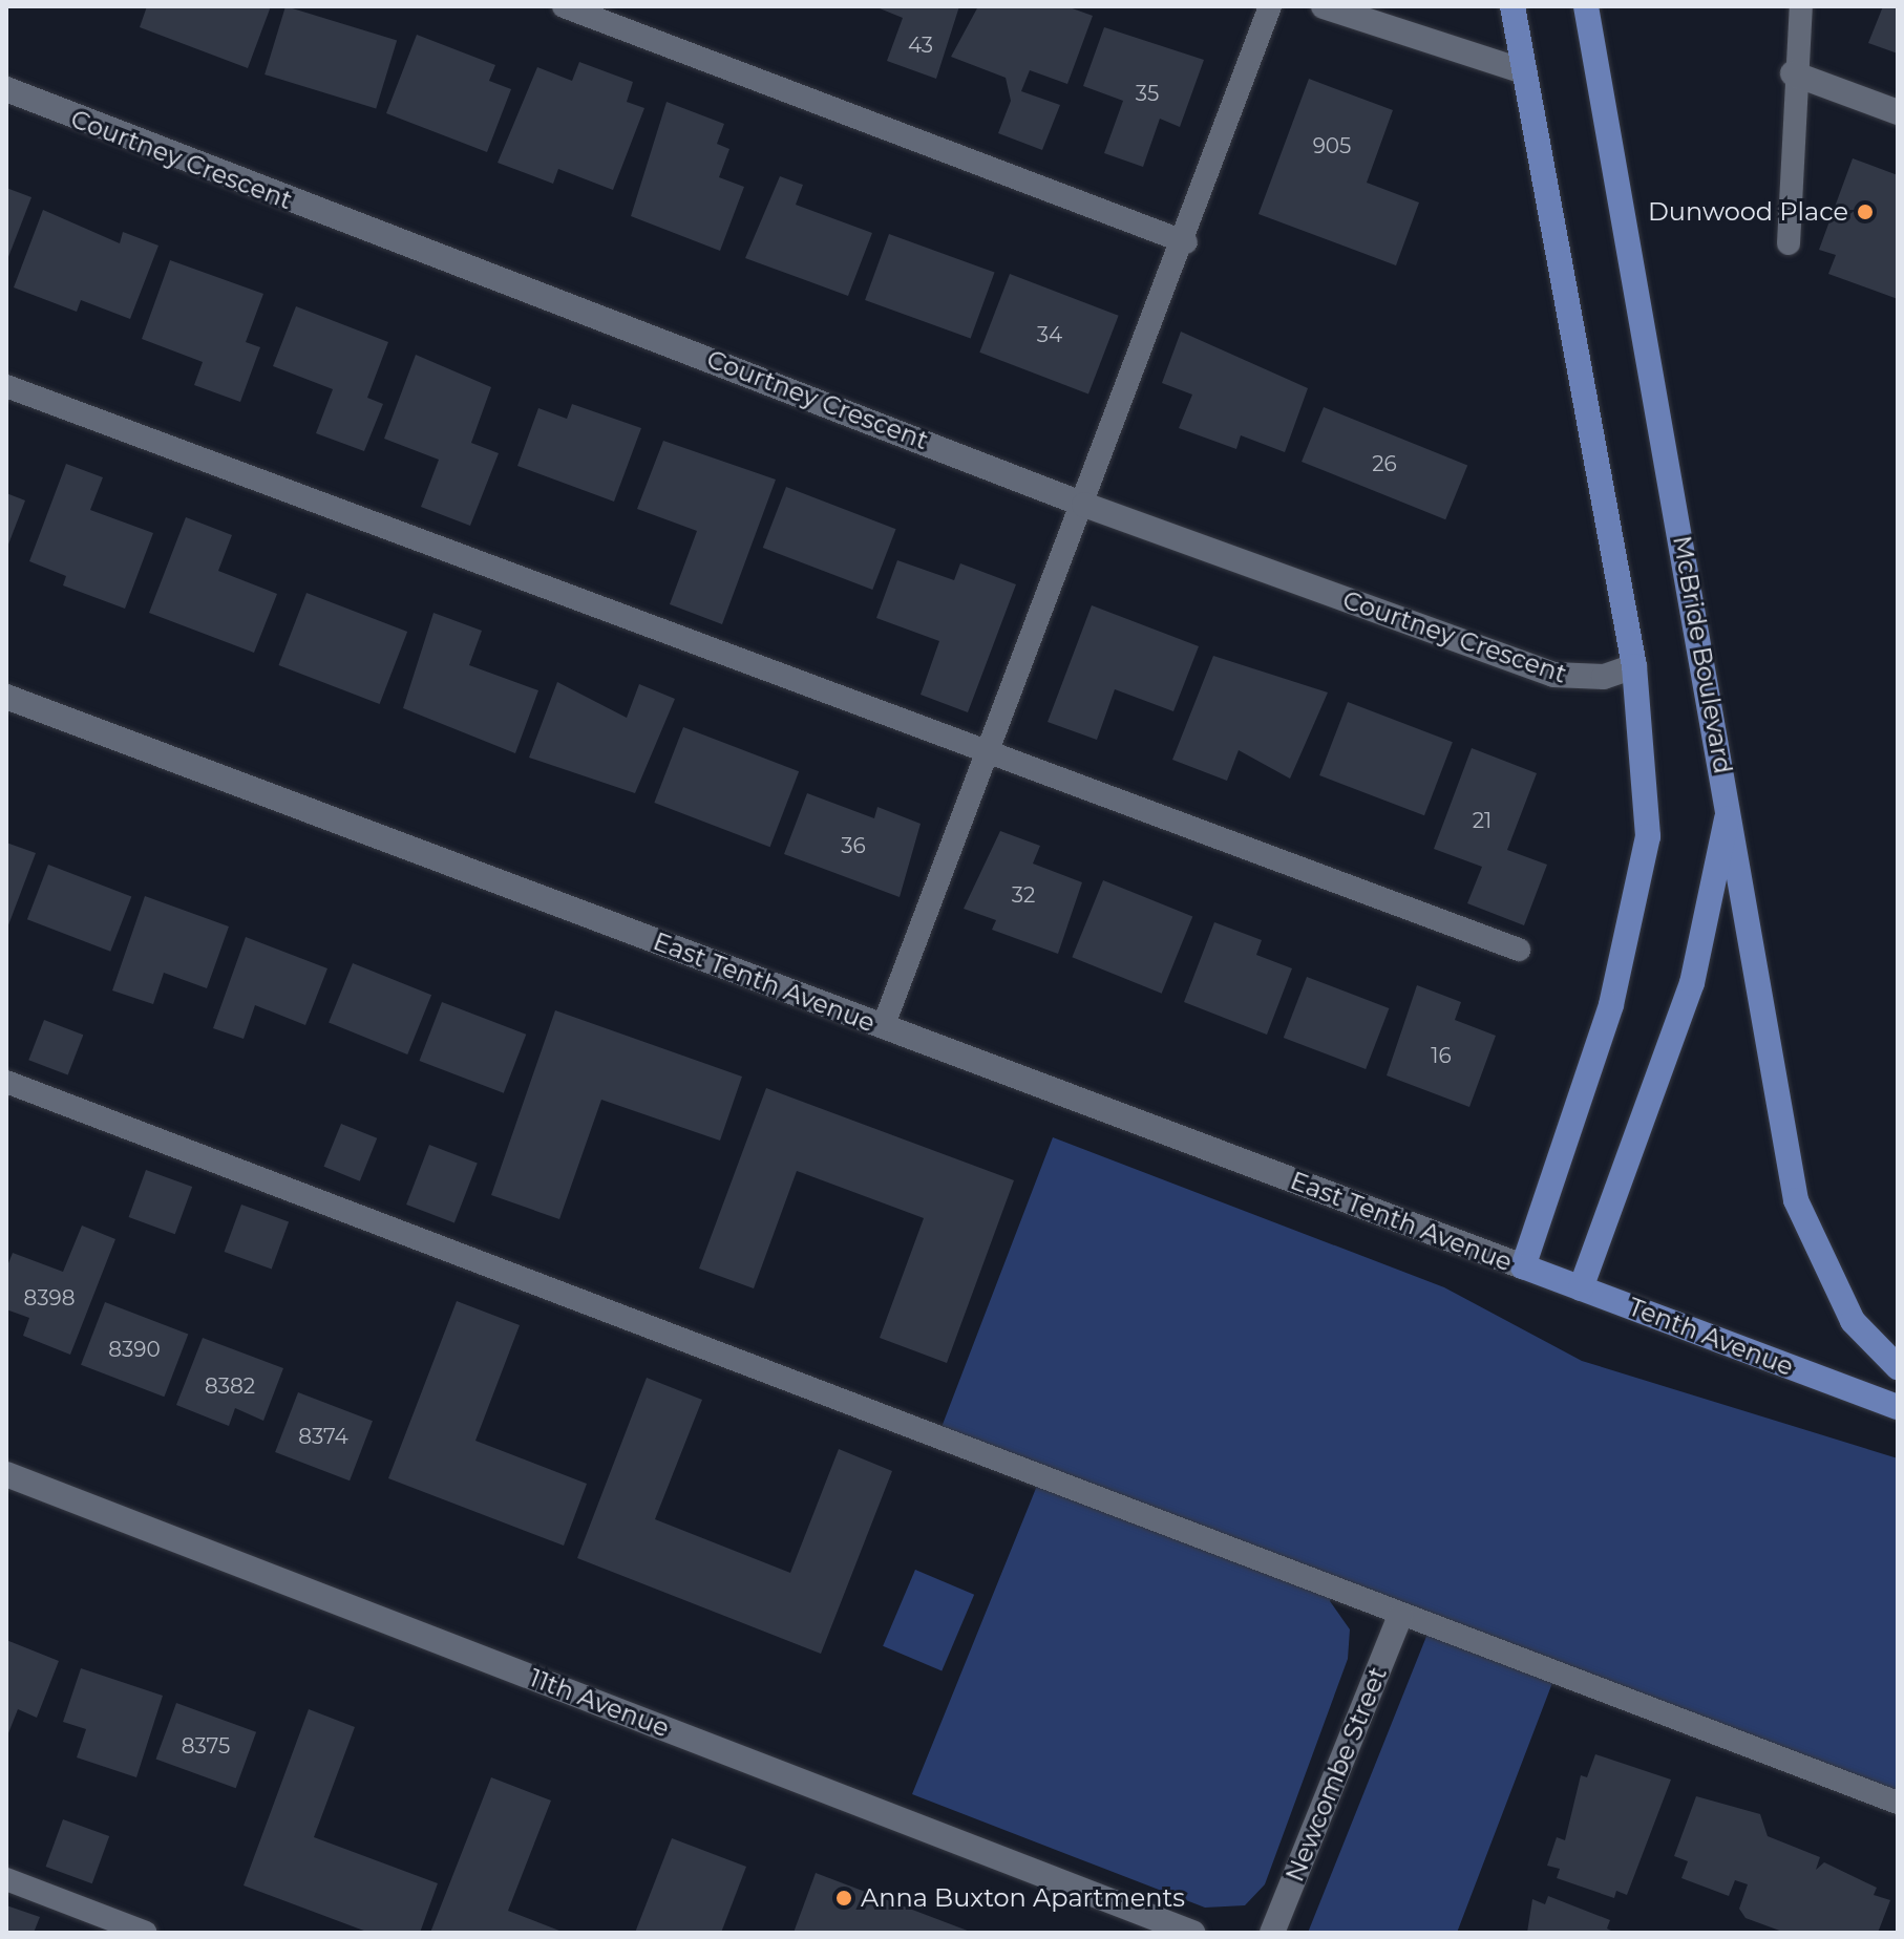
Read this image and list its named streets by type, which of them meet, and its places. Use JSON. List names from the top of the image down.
{
  "streets": {
    "main road": ["McBride Boulevard", "Tenth Avenue"],
    "street": [
      "Courtney Crescent",
      "East Tenth Avenue",
      "11th Avenue",
      "Newcombe Street"
    ]
  },
  "crossings": [
    ["McBride Boulevard", "Tenth Avenue"],
    ["East Tenth Avenue", "Tenth Avenue"]
  ],
  "places": ["Dunwood Place", "Anna Buxton Apartments"],
  "house_numbers": [
    "43",
    "35",
    "905",
    "34",
    "26",
    "21",
    "36",
    "32",
    "16",
    "8398",
    "8390",
    "8382",
    "8374",
    "8375"
  ]
}
